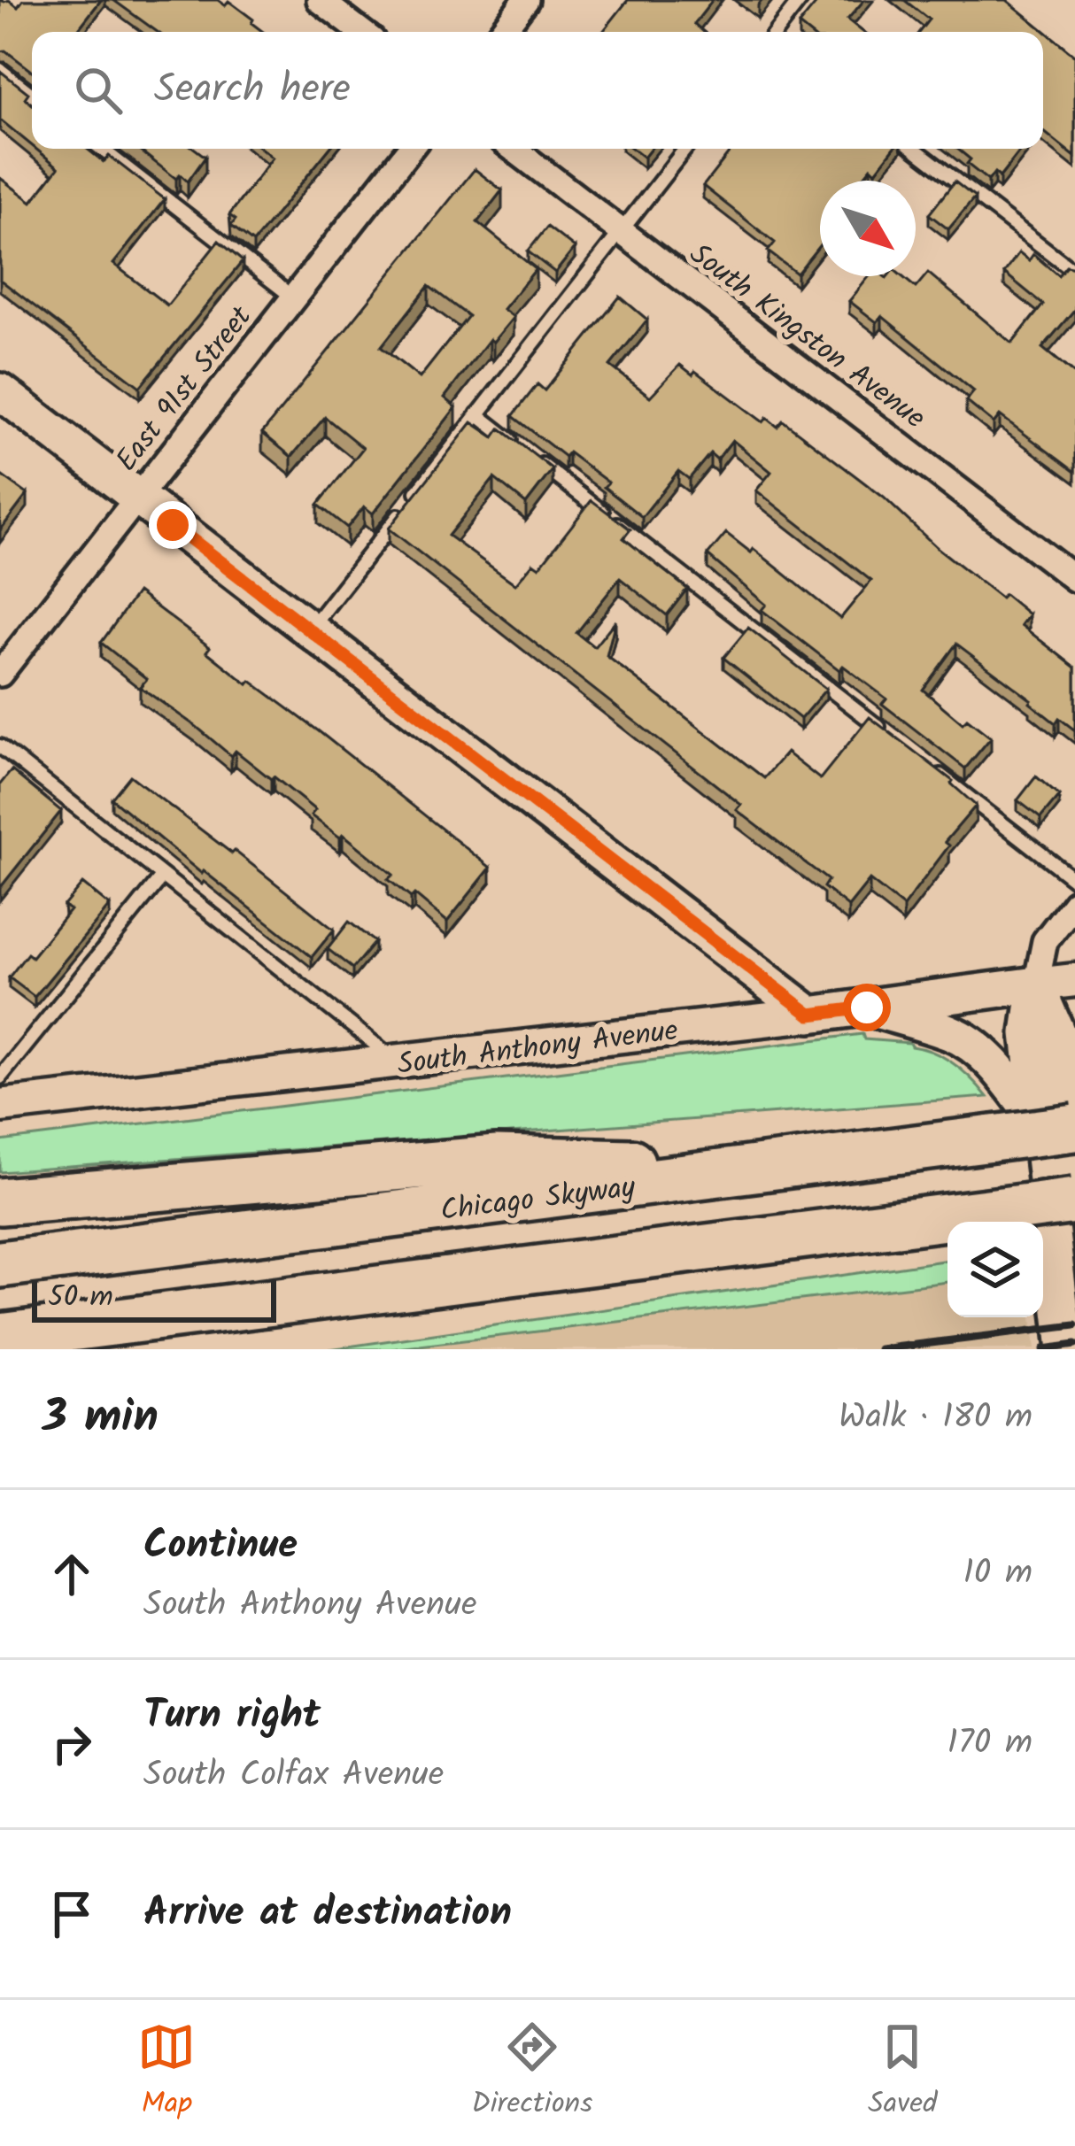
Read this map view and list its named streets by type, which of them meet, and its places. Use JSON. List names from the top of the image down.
{
  "streets": {
    "highway": ["Chicago Skyway"],
    "main road": ["South Anthony Avenue"],
    "street": ["South Kingston Avenue", "East 91st Street"]
  },
  "scale_bar": "50 m",
  "north": "bottom right",
  "page": {
    "search": "Search here",
    "scale": "50 m",
    "heading": ["3 min", "Walk · 180 m"],
    "list": [
      ["Continue", "South Anthony Avenue", "10 m"],
      ["Turn right", "South Colfax Avenue", "170 m"],
      "Arrive at destination"
    ],
    "nav": ["Map", "Directions", "Saved"]
  }
}
